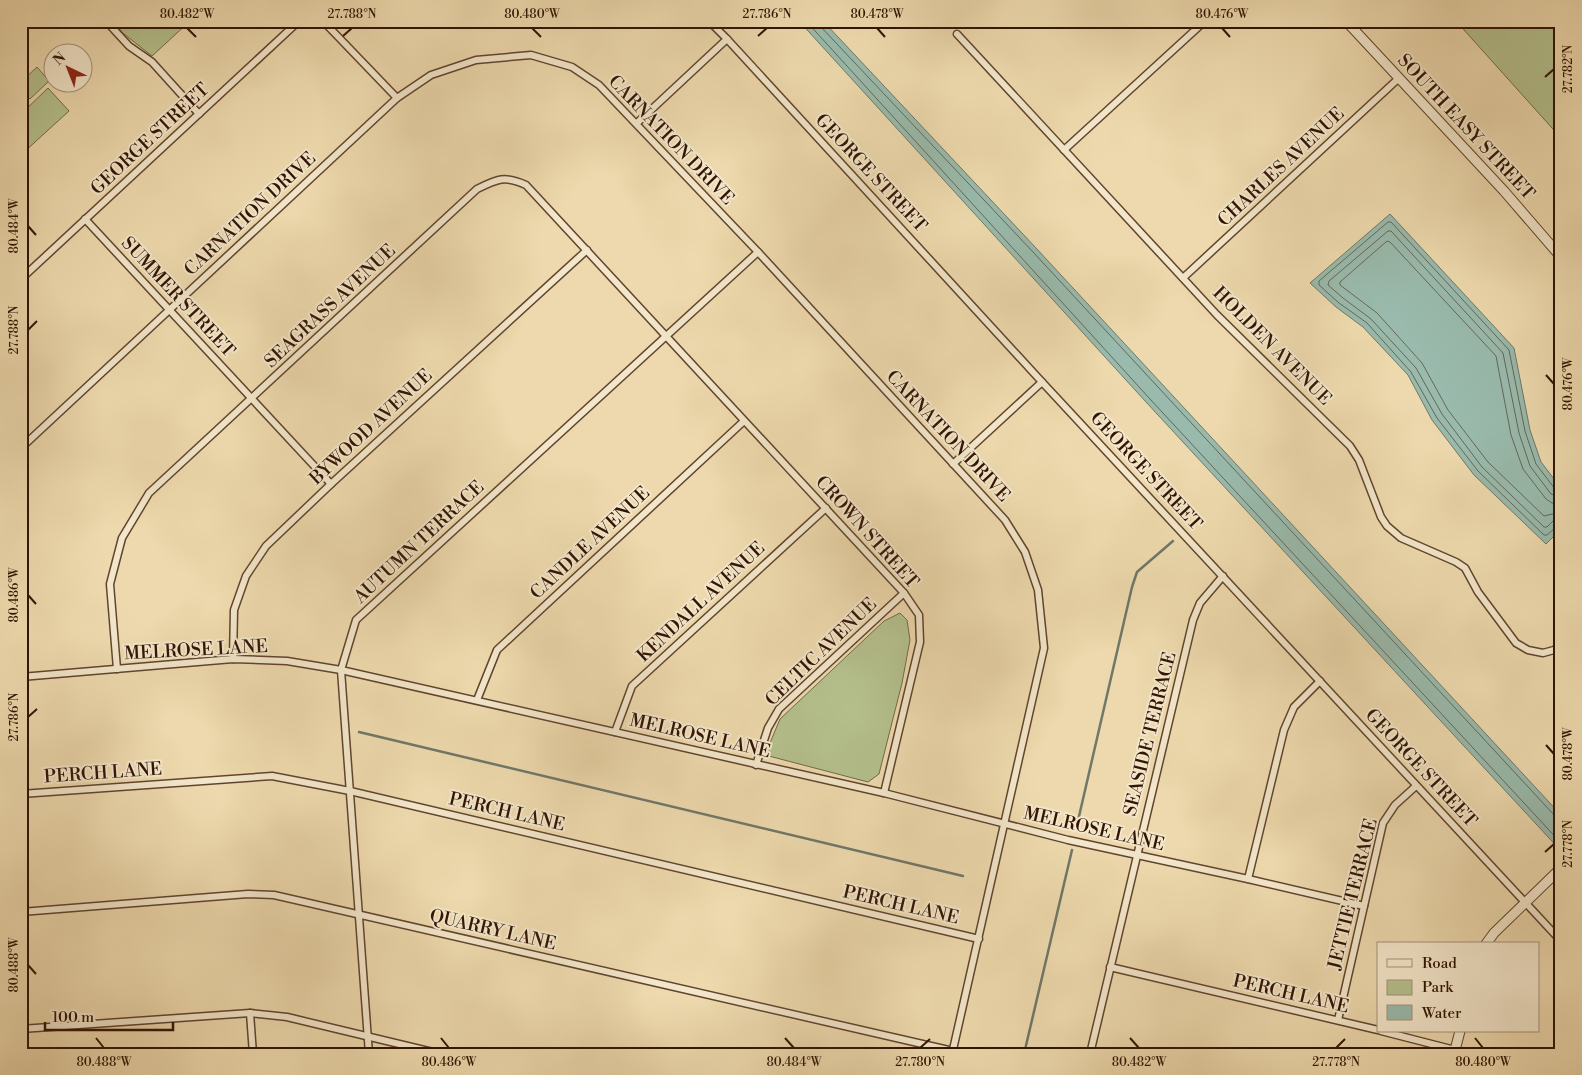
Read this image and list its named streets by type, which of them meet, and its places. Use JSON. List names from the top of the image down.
{
  "streets": {
    "street": [
      "SOUTH EASY STREET",
      "GEORGE STREET",
      "CARNATION DRIVE",
      "CHARLES AVENUE",
      "SUMMER STREET",
      "SEAGRASS AVENUE",
      "HOLDEN AVENUE",
      "BYWOOD AVENUE",
      "CROWN STREET",
      "AUTUMN TERRACE",
      "CANDLE AVENUE",
      "KENDALL AVENUE",
      "MELROSE LANE",
      "CELTIC AVENUE",
      "SEASIDE TERRACE",
      "PERCH LANE",
      "JETTIE TERRACE",
      "QUARRY LANE"
    ]
  },
  "crossings": [
    ["SOUTH EASY STREET", "CHARLES AVENUE"],
    ["GEORGE STREET", "SUMMER STREET"],
    ["GEORGE STREET", "SEASIDE TERRACE"],
    ["GEORGE STREET", "JETTIE TERRACE"],
    ["CARNATION DRIVE", "SUMMER STREET"],
    ["CARNATION DRIVE", "AUTUMN TERRACE"],
    ["CARNATION DRIVE", "MELROSE LANE"],
    ["CARNATION DRIVE", "PERCH LANE"],
    ["CARNATION DRIVE", "QUARRY LANE"],
    ["CHARLES AVENUE", "HOLDEN AVENUE"],
    ["SUMMER STREET", "SEAGRASS AVENUE"],
    ["SUMMER STREET", "BYWOOD AVENUE"],
    ["SEAGRASS AVENUE", "BYWOOD AVENUE"],
    ["SEAGRASS AVENUE", "CROWN STREET"],
    ["SEAGRASS AVENUE", "AUTUMN TERRACE"],
    ["SEAGRASS AVENUE", "MELROSE LANE"],
    ["BYWOOD AVENUE", "MELROSE LANE"],
    ["CROWN STREET", "AUTUMN TERRACE"],
    ["CROWN STREET", "CANDLE AVENUE"],
    ["CROWN STREET", "KENDALL AVENUE"],
    ["CROWN STREET", "MELROSE LANE"],
    ["CROWN STREET", "CELTIC AVENUE"],
    ["AUTUMN TERRACE", "MELROSE LANE"],
    ["AUTUMN TERRACE", "PERCH LANE"],
    ["AUTUMN TERRACE", "QUARRY LANE"],
    ["CANDLE AVENUE", "MELROSE LANE"],
    ["KENDALL AVENUE", "MELROSE LANE"],
    ["MELROSE LANE", "CELTIC AVENUE"],
    ["MELROSE LANE", "SEASIDE TERRACE"],
    ["MELROSE LANE", "JETTIE TERRACE"],
    ["SEASIDE TERRACE", "PERCH LANE"],
    ["PERCH LANE", "JETTIE TERRACE"]
  ],
  "legend": ["Road", "Park", "Water"],
  "scale_bar": "100 m",
  "north": "top left",
  "coordinates": [
    "80.482°W",
    "27.788°N",
    "80.480°W",
    "27.786°N",
    "80.478°W",
    "80.476°W",
    "27.782°N",
    "80.484°W",
    "80.486°W",
    "27.778°N",
    "80.488°W",
    "27.780°N"
  ]
}
